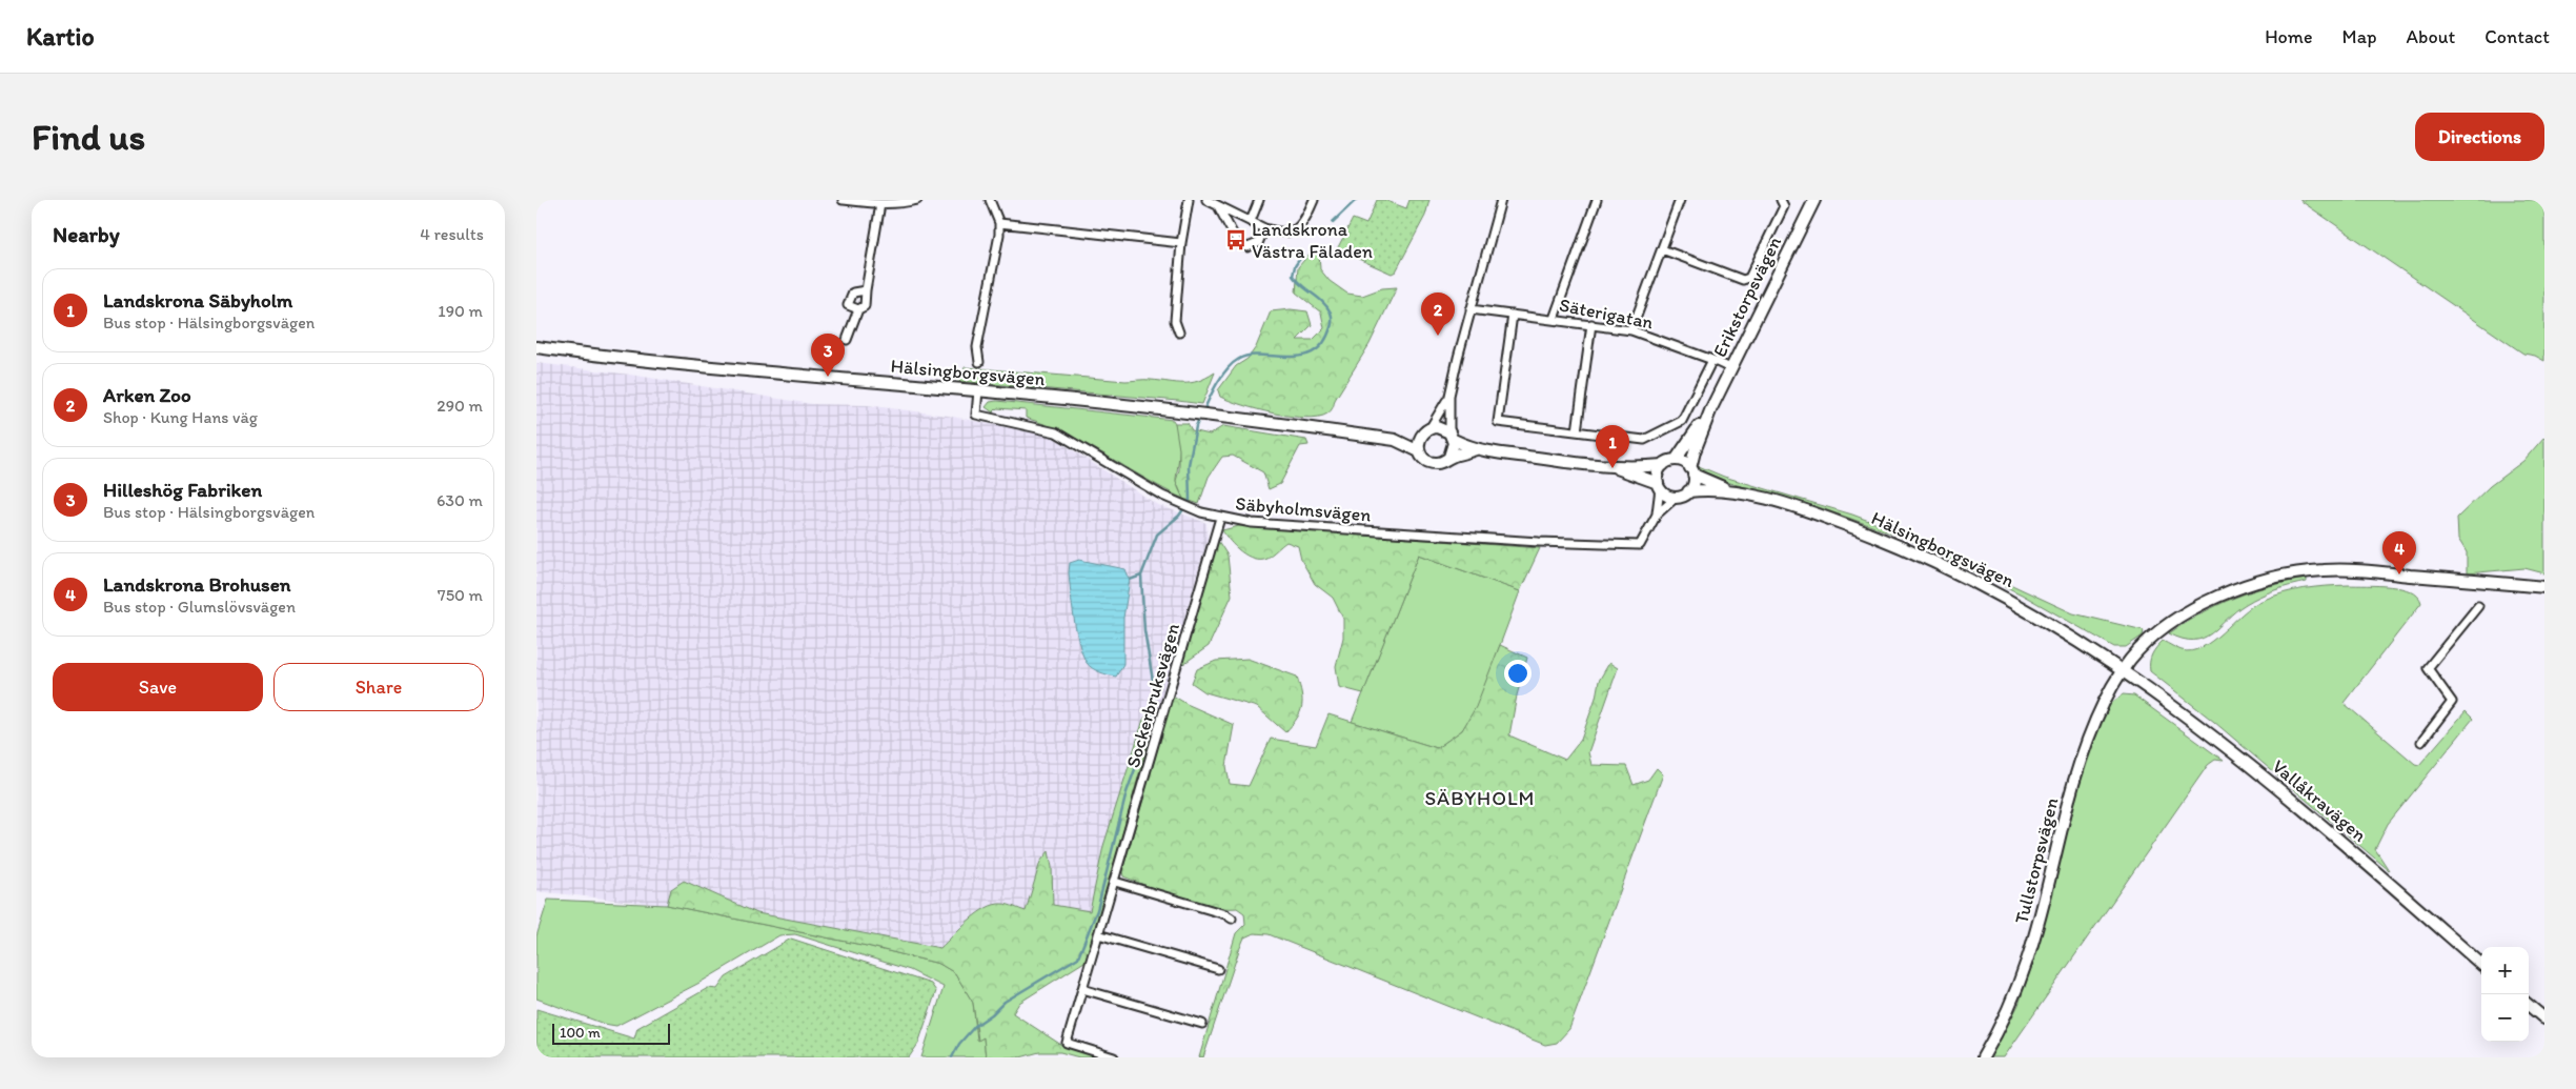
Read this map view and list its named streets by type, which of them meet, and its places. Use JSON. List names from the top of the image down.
{
  "streets": {
    "main road": [
      "Erikstorpsvägen",
      "Hälsingborgsvägen",
      "Vallåkravägen",
      "Tullstorpsvägen"
    ],
    "street": ["Säterigatan", "Säbyholmsvägen", "Sockerbruksvägen"]
  },
  "crossings": [
    ["Erikstorpsvägen", "Säterigatan"],
    ["Erikstorpsvägen", "Hälsingborgsvägen"],
    ["Erikstorpsvägen", "Säbyholmsvägen"],
    ["Hälsingborgsvägen", "Säbyholmsvägen"],
    ["Hälsingborgsvägen", "Vallåkravägen"],
    ["Hälsingborgsvägen", "Tullstorpsvägen"],
    ["Säbyholmsvägen", "Sockerbruksvägen"],
    ["Vallåkravägen", "Tullstorpsvägen"]
  ],
  "districts": ["SÄBYHOLM"],
  "places": {
    "bus stop": ["Landskrona Västra Fäladen"]
  },
  "scale_bar": "100 m",
  "page": {
    "header": "Kartio",
    "nav": [
      "Home",
      "Map",
      "About",
      "Contact"
    ],
    "buttons": [
      "Directions",
      ["Save", "Share"]
    ],
    "title": "Find us",
    "heading": ["Nearby", "4 results"],
    "list": [
      {
        "mark": "1",
        "name": "Landskrona Säbyholm",
        "note": "Bus stop · Hälsingborgsvägen",
        "value": "190 m"
      },
      {
        "mark": "2",
        "name": "Arken Zoo",
        "note": "Shop · Kung Hans väg",
        "value": "290 m"
      },
      {
        "mark": "3",
        "name": "Hilleshög Fabriken",
        "note": "Bus stop · Hälsingborgsvägen",
        "value": "630 m"
      },
      {
        "mark": "4",
        "name": "Landskrona Brohusen",
        "note": "Bus stop · Glumslövsvägen",
        "value": "750 m"
      }
    ],
    "pins": [
      "2",
      "3",
      "1",
      "4"
    ],
    "map_buttons": ["+", "−"],
    "scale": "100 m"
  }
}
